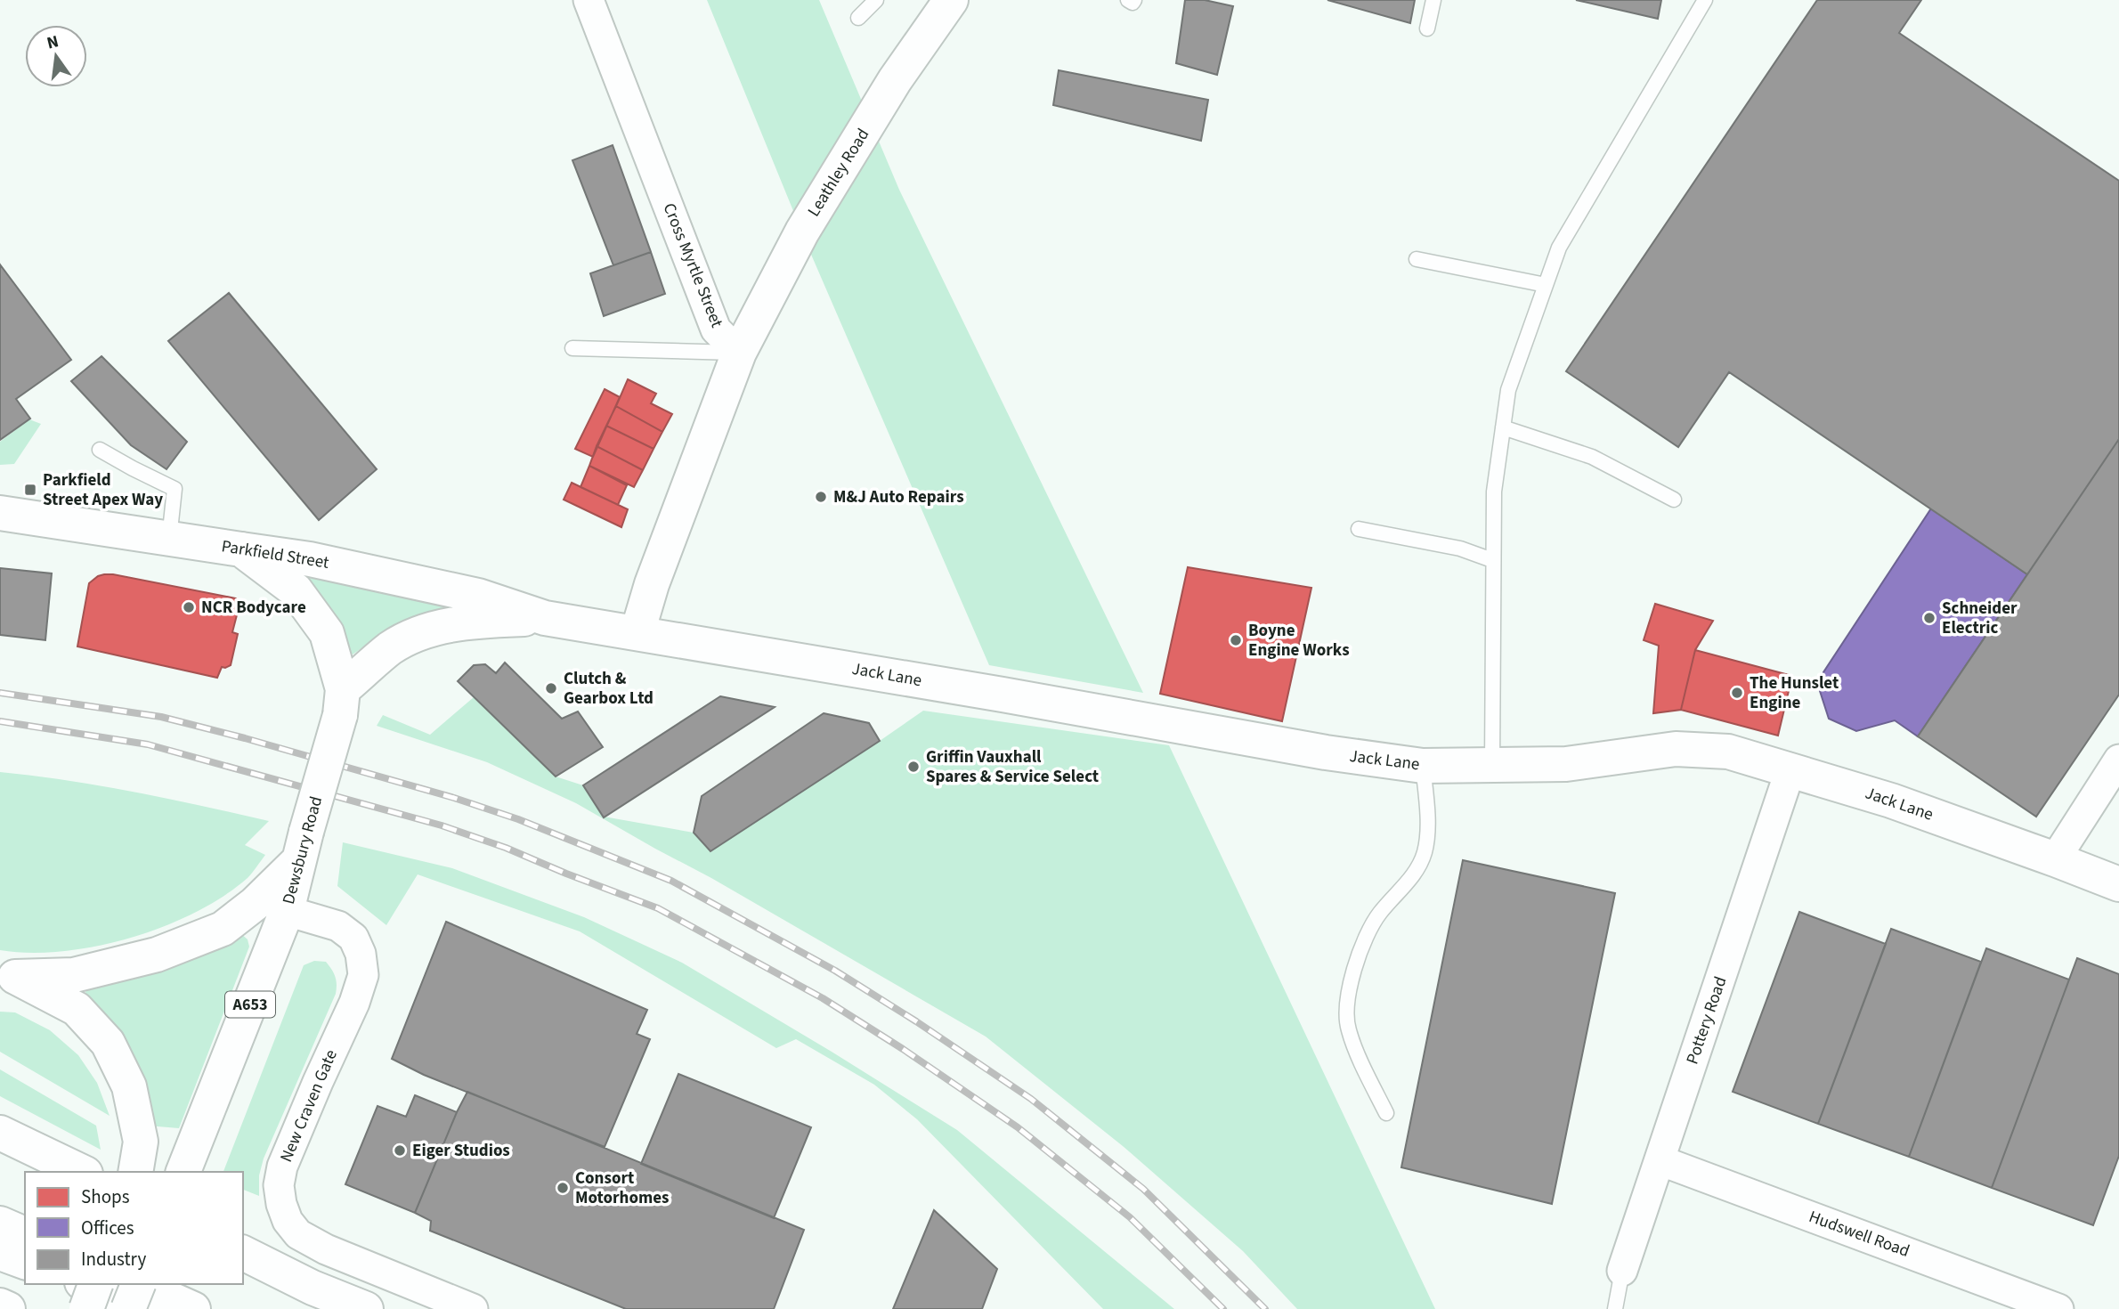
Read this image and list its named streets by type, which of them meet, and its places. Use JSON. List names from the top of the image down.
{
  "streets": {
    "main road": [
      "Leathley Road",
      "Parkfield Street",
      "Jack Lane",
      "Dewsbury Road",
      "A653"
    ],
    "street": [
      "Cross Myrtle Street",
      "Pottery Road",
      "New Craven Gate",
      "Hudswell Road"
    ]
  },
  "crossings": [
    ["Leathley Road", "Cross Myrtle Street"],
    ["Parkfield Street", "Jack Lane"],
    ["Parkfield Street", "Dewsbury Road"],
    ["Jack Lane", "Pottery Road"],
    ["Dewsbury Road", "A653"],
    ["Dewsbury Road", "New Craven Gate"],
    ["Pottery Road", "Hudswell Road"]
  ],
  "places": {
    "transit": ["Parkfield Street Apex Way"],
    "other": [
      "M&J Auto Repairs",
      "NCR Bodycare",
      "Schneider Electric",
      "Boyne Engine Works",
      "Clutch & Gearbox Ltd",
      "The Hunslet Engine",
      "Griffin Vauxhall Spares & Service Select",
      "Eiger Studios",
      "Consort Motorhomes"
    ]
  },
  "legend": ["Shops", "Offices", "Industry"],
  "north": "top"
}
